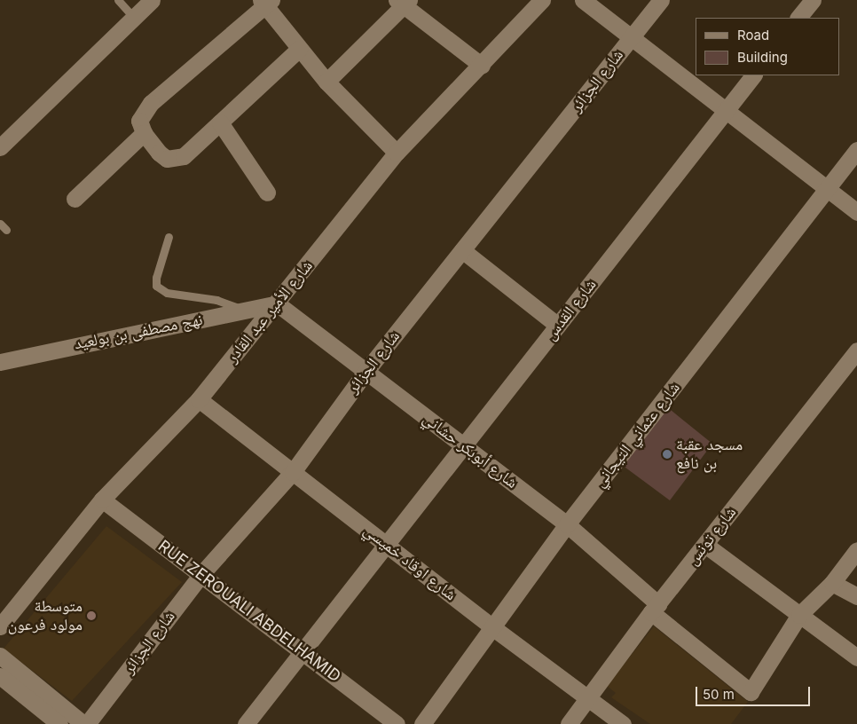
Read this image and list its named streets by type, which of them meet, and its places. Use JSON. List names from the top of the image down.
{
  "streets": {
    "street": [
      "شارع الجزائر",
      "شارع القدس",
      "شارع الأمير عبد القادر",
      "نهج مصطفى بن بولعيد",
      "شارع عثماني التيجاني",
      "شارع أبوبكر حشاني",
      "شارع تونس",
      "شارع اوقاد خميسي",
      "RUE ZEROUALI ABDELHAMID"
    ]
  },
  "crossings": [
    ["شارع الجزائر", "شارع أبوبكر حشاني"],
    ["شارع الجزائر", "شارع اوقاد خميسي"],
    ["شارع الجزائر", "RUE ZEROUALI ABDELHAMID"],
    ["شارع القدس", "شارع أبوبكر حشاني"],
    ["شارع القدس", "شارع اوقاد خميسي"],
    ["شارع القدس", "RUE ZEROUALI ABDELHAMID"],
    ["شارع الأمير عبد القادر", "نهج مصطفى بن بولعيد"],
    ["شارع الأمير عبد القادر", "شارع أبوبكر حشاني"],
    ["شارع الأمير عبد القادر", "شارع اوقاد خميسي"],
    ["شارع الأمير عبد القادر", "RUE ZEROUALI ABDELHAMID"],
    ["نهج مصطفى بن بولعيد", "شارع أبوبكر حشاني"],
    ["شارع عثماني التيجاني", "شارع أبوبكر حشاني"],
    ["شارع عثماني التيجاني", "شارع اوقاد خميسي"],
    ["شارع أبوبكر حشاني", "شارع تونس"],
    ["شارع تونس", "شارع اوقاد خميسي"]
  ],
  "places": ["مسجد عقبة بن نافع", "متوسطة مولود فرعون"],
  "legend": ["Road", "Building"],
  "scale_bar": "50 m"
}
